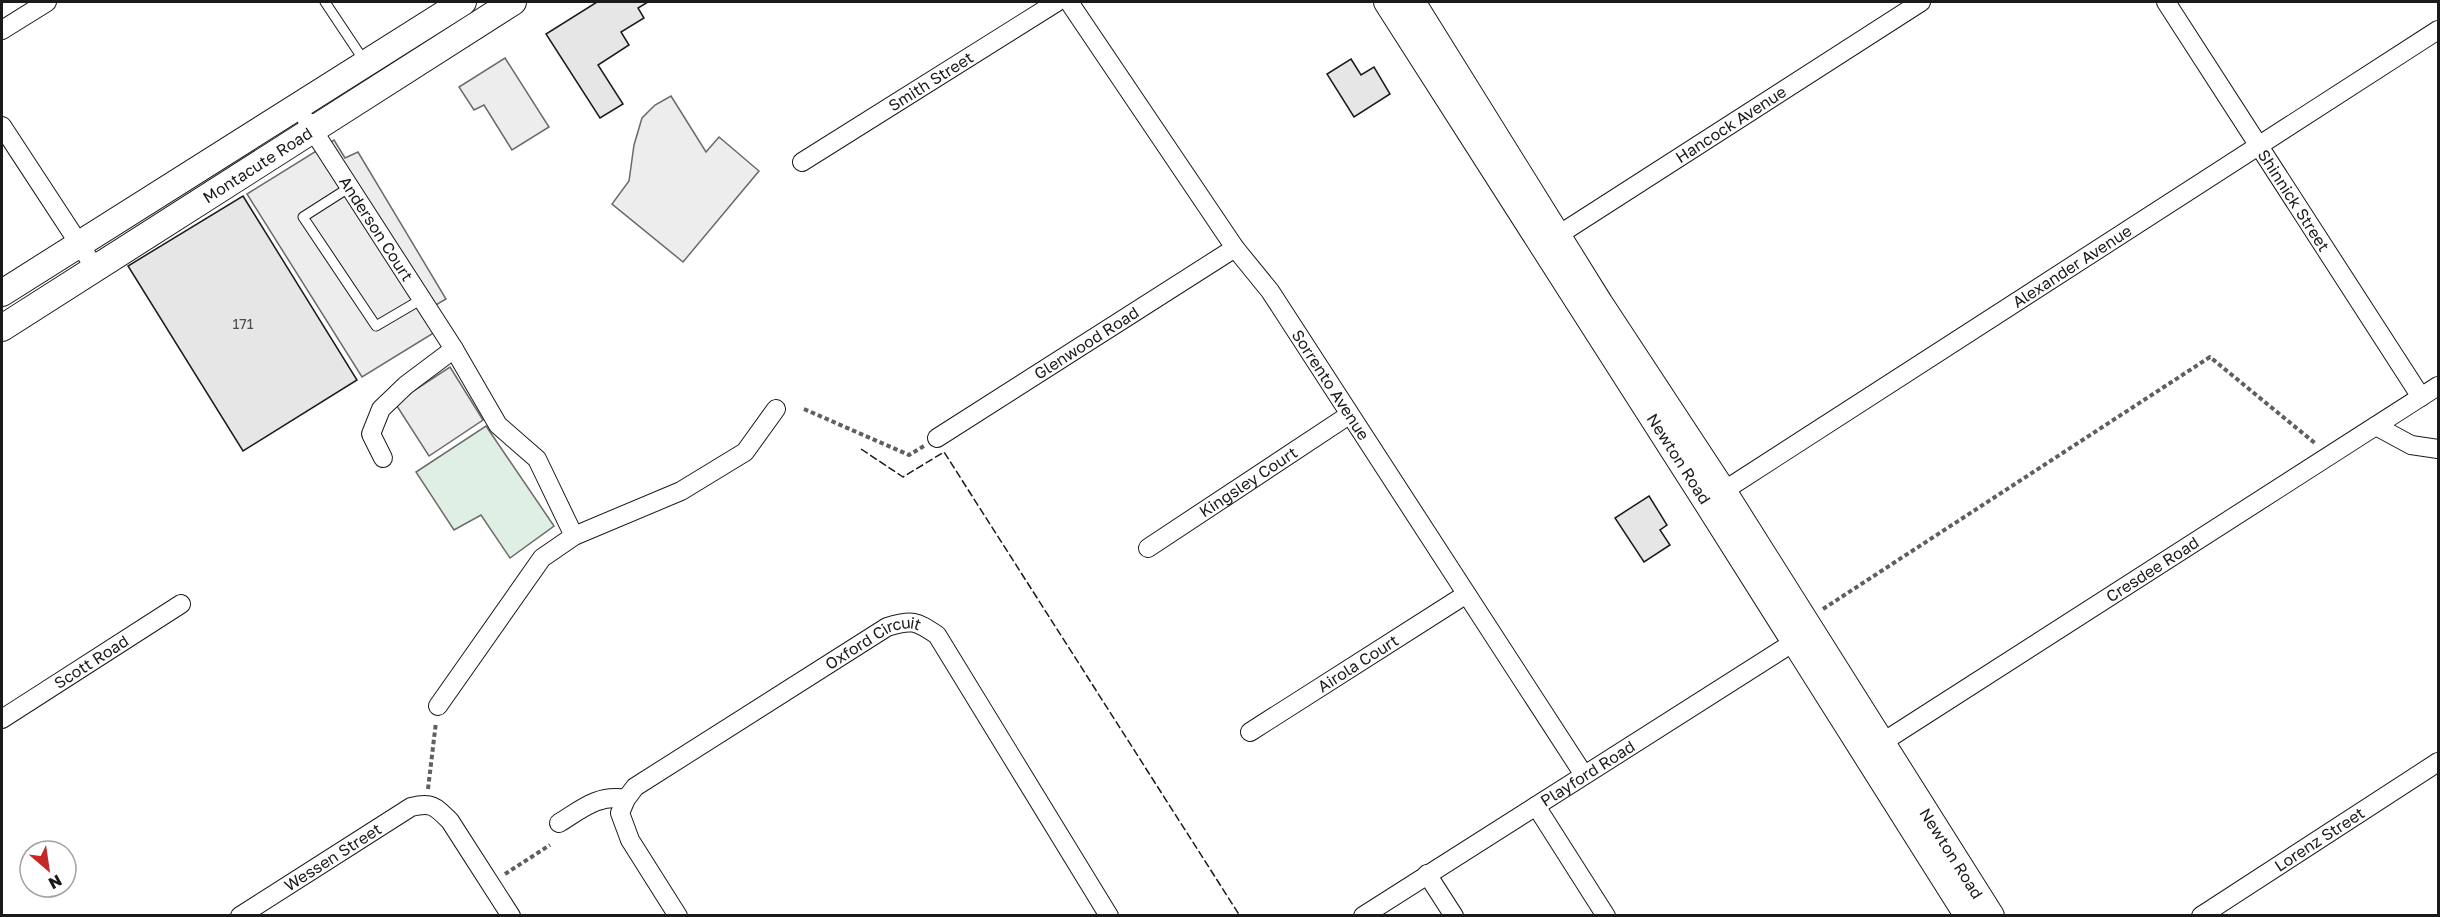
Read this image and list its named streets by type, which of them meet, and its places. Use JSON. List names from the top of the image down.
{
  "streets": {
    "main road": ["Montacute Road", "Newton Road"],
    "street": [
      "Smith Street",
      "Hancock Avenue",
      "Shinnick Street",
      "Anderson Court",
      "Alexander Avenue",
      "Glenwood Road",
      "Sorrento Avenue",
      "Kingsley Court",
      "Cresdee Road",
      "Oxford Circuit",
      "Scott Road",
      "Airola Court",
      "Playford Road",
      "Lorenz Street",
      "Wessen Street"
    ]
  },
  "crossings": [
    ["Hancock Avenue", "Newton Road"],
    ["Montacute Road", "Anderson Court"],
    ["Shinnick Street", "Alexander Avenue"],
    ["Shinnick Street", "Cresdee Road"],
    ["Alexander Avenue", "Newton Road"],
    ["Glenwood Road", "Sorrento Avenue"],
    ["Sorrento Avenue", "Kingsley Court"],
    ["Sorrento Avenue", "Airola Court"],
    ["Sorrento Avenue", "Playford Road"],
    ["Newton Road", "Cresdee Road"],
    ["Newton Road", "Playford Road"]
  ],
  "house_numbers": ["171"],
  "north": "bottom right"
}
